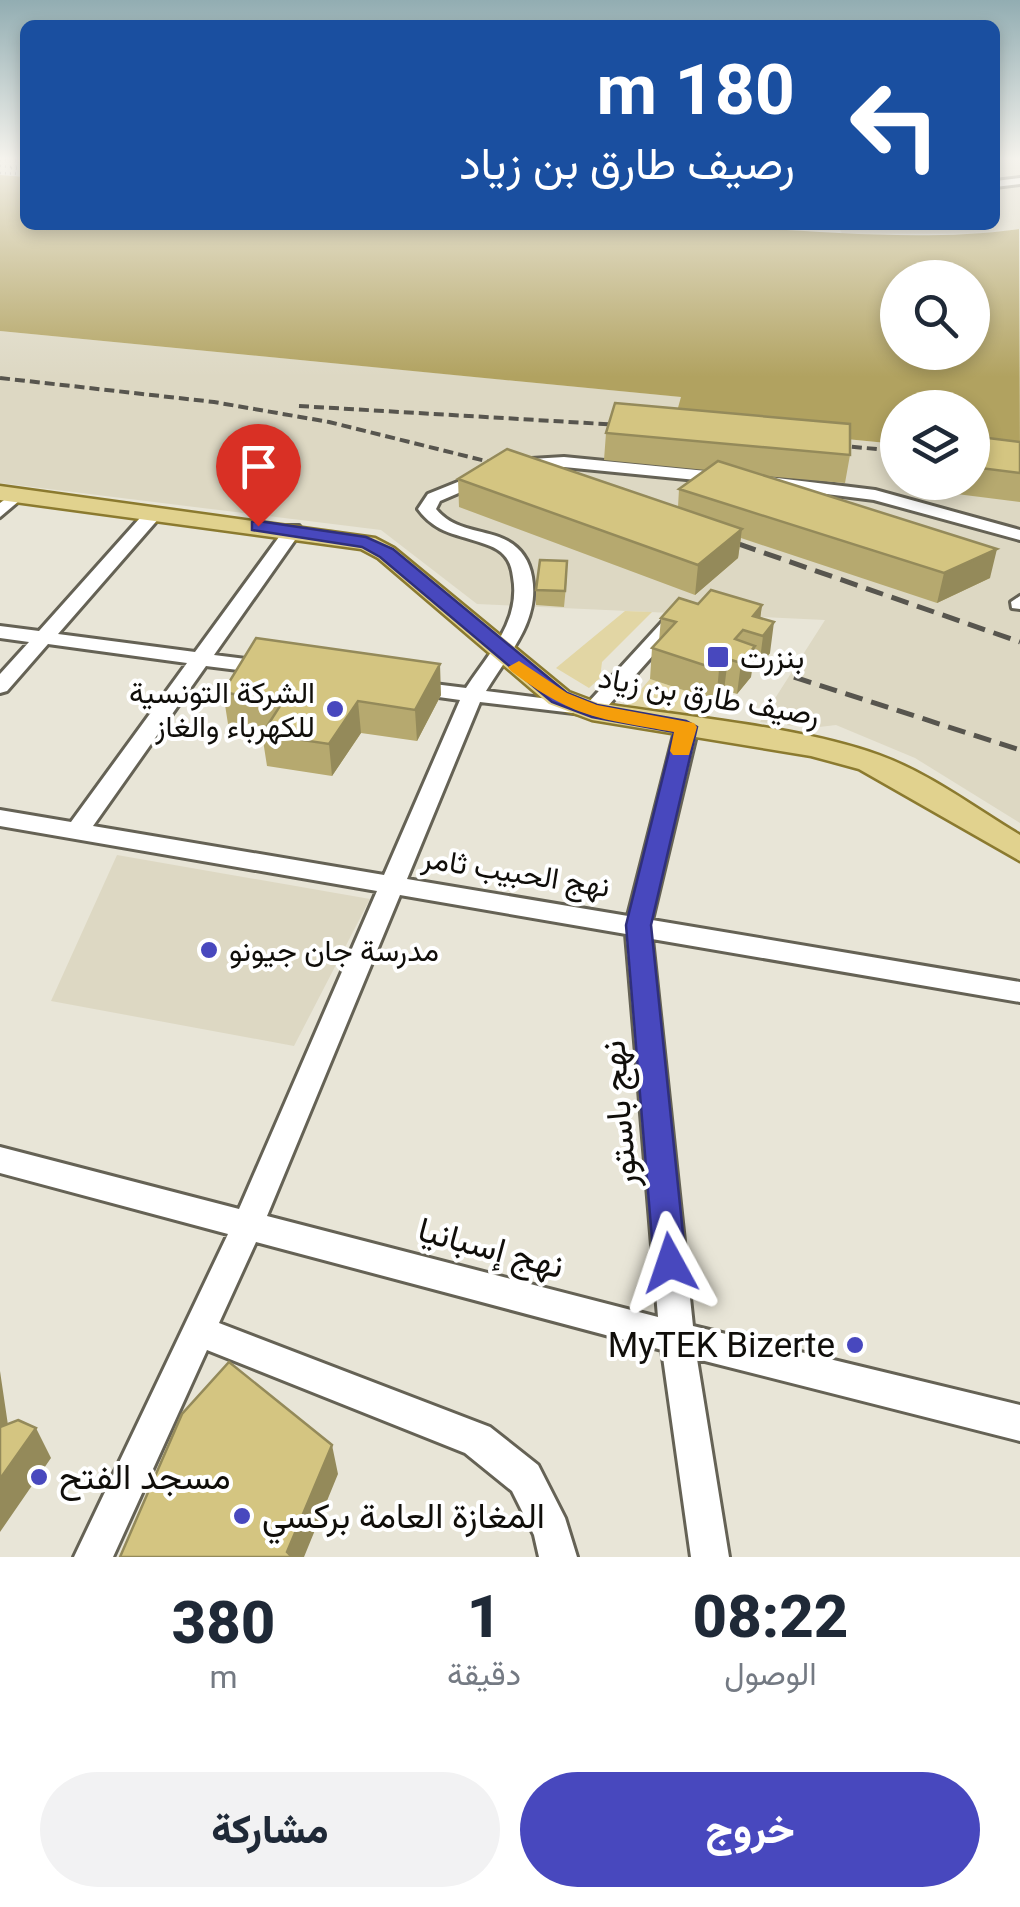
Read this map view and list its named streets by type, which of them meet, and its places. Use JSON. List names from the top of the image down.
{
  "streets": {
    "main road": ["رصيف طارق بن زياد"],
    "street": ["نهج الحبيب ثامر", "نهج باستور", "نهج إسبانيا"]
  },
  "crossings": [
    ["رصيف طارق بن زياد", "نهج باستور"],
    ["نهج الحبيب ثامر", "نهج باستور"],
    ["نهج باستور", "نهج إسبانيا"]
  ],
  "places": {
    "transit": ["بنزرت"],
    "other": [
      "الشركة التونسية للكهرباء والغاز",
      "مدرسة جان جيونو",
      "MyTEK Bizerte",
      "مسجد الفتح",
      "المغازة العامة بركسي"
    ]
  },
  "page": {
    "turn": ["180 m", "رصيف طارق بن زياد"],
    "eta": [
      "08:22",
      "الوصول",
      "1",
      "دقيقة",
      "380",
      "m"
    ],
    "buttons": ["خروج", "مشاركة"]
  }
}
